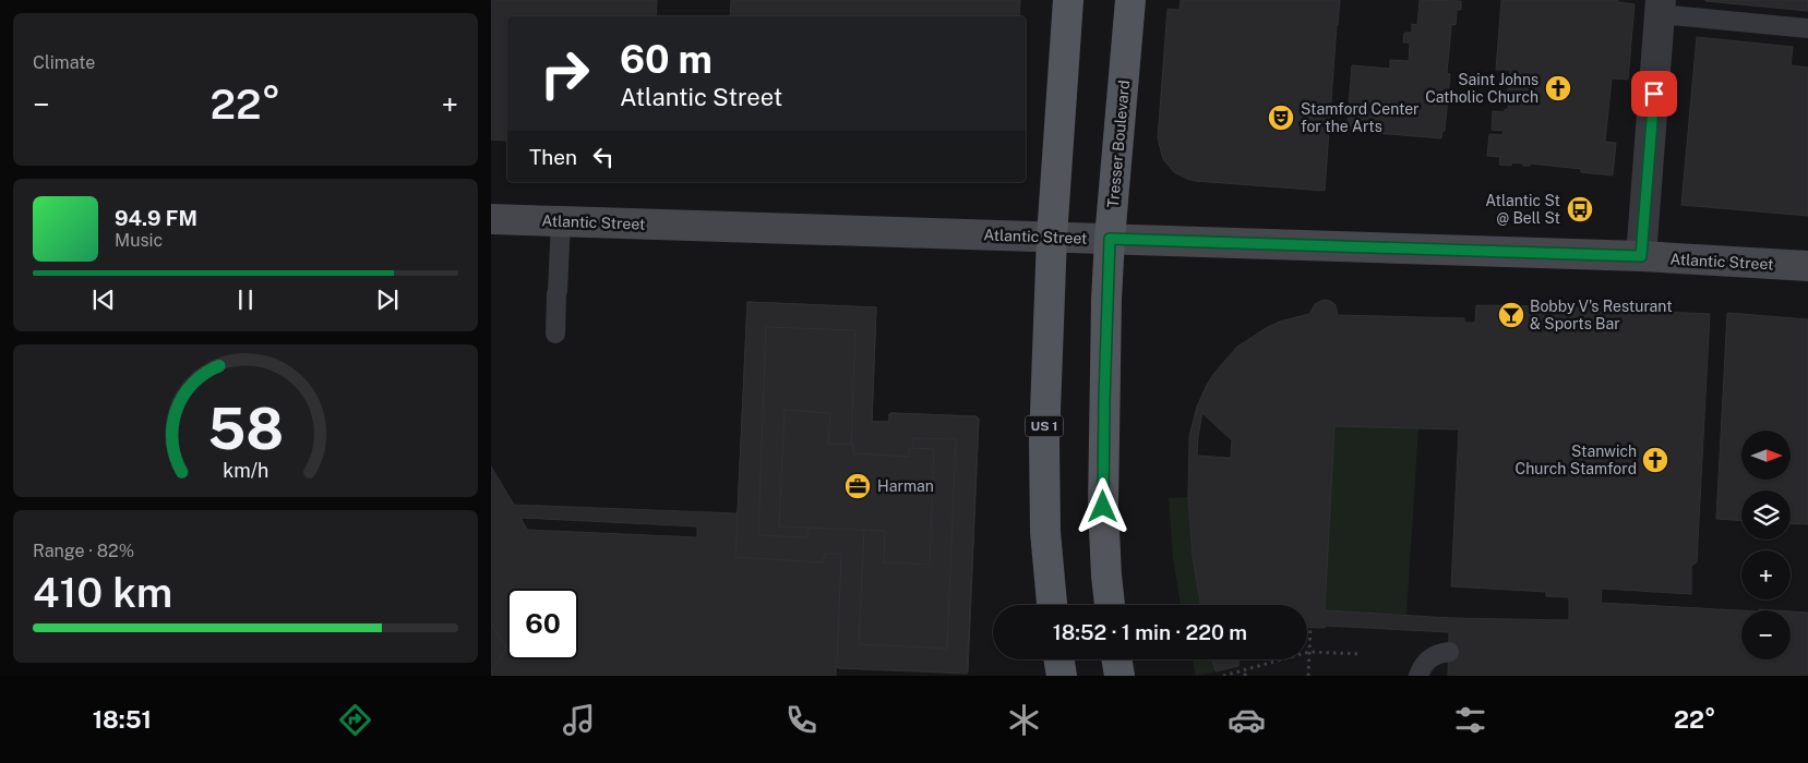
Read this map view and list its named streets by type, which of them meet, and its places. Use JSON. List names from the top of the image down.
{
  "streets": {
    "main road": ["Tresser Boulevard", "Atlantic Street", "US 1"]
  },
  "crossings": [
    ["Tresser Boulevard", "Atlantic Street"],
    ["Atlantic Street", "US 1"]
  ],
  "places": {
    "church": ["Saint Johns Catholic Church", "Stanwich Church Stamford"],
    "theatre": ["Stamford Center for the Arts"],
    "bus stop": ["Atlantic St @ Bell St"],
    "bar": ["Bobby V's Resturant & Sports Bar"],
    "office": ["Harman"]
  },
  "north": "right",
  "page": {
    "tile": [
      "Climate",
      ["Range · 82%", "410 km"]
    ],
    "turn": ["60 m", "Atlantic Street"],
    "heat": ["−", "22°", "+"],
    "then": "Then",
    "song": ["94.9 FM", "Music"],
    "map_buttons": ["+", "−"],
    "limit": "60",
    "trip": "18:52 · 1 min · 220 m",
    "tabs": ["18:51", "22°"],
    "gauge": ["58", "km/h"]
  }
}
